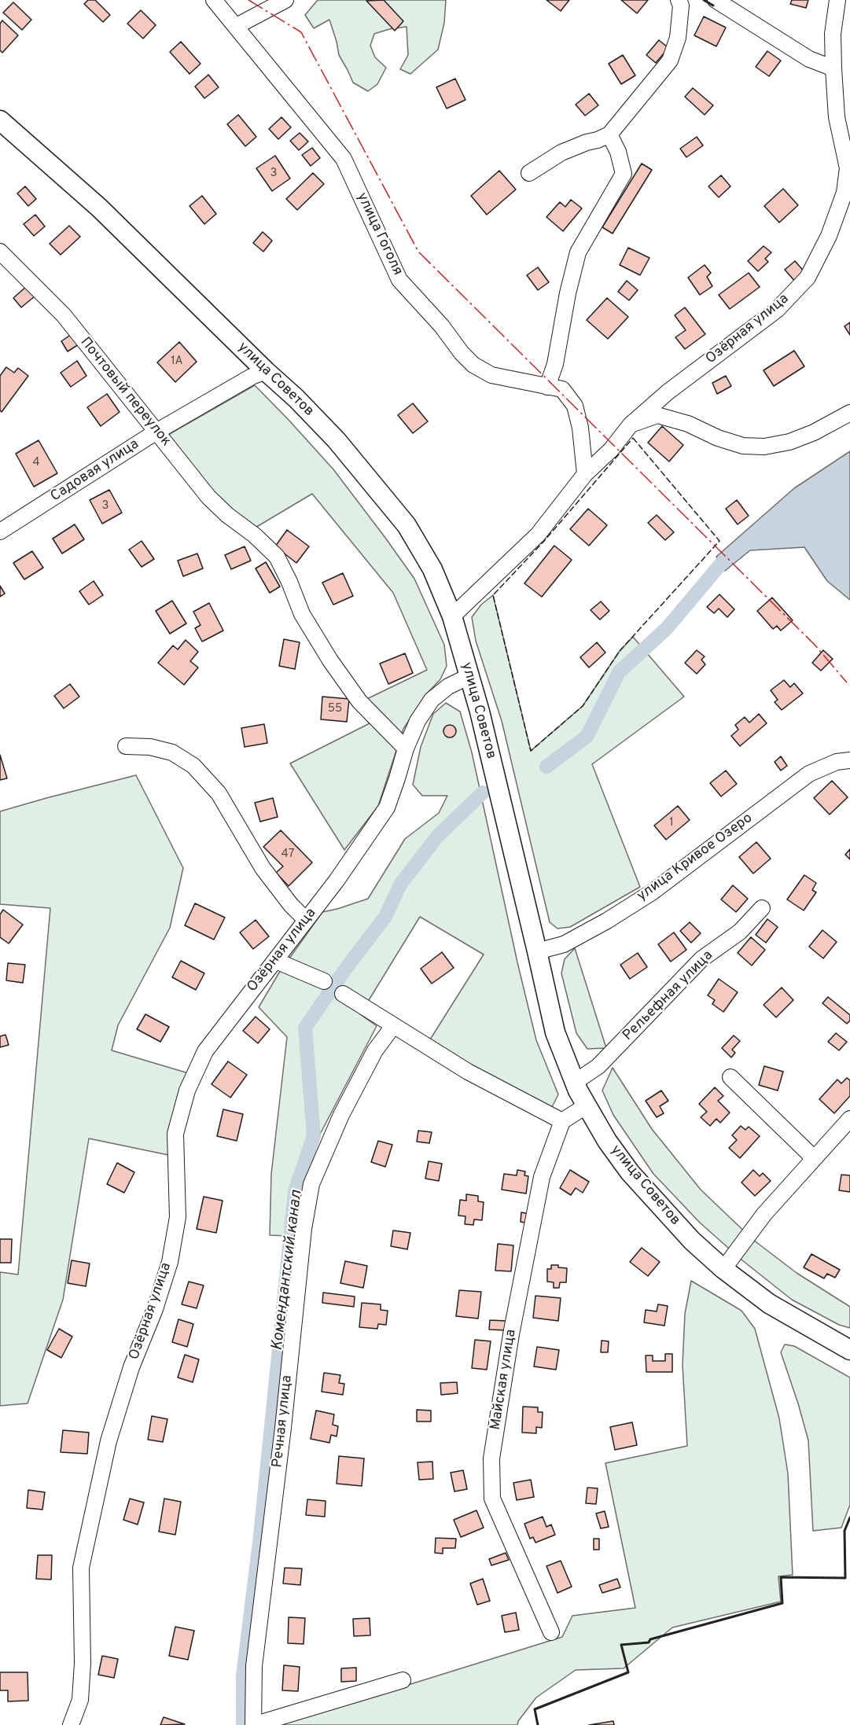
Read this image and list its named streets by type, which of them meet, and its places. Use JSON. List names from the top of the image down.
{
  "streets": {
    "main road": ["улица Советов"],
    "street": [
      "улица Гоголя",
      "Озёрная улица",
      "Почтовый переулок",
      "Садовая улица",
      "улица Кривое Озеро",
      "Рельефная улица",
      "Майская улица",
      "Речная улица"
    ]
  },
  "crossings": [
    ["улица Гоголя", "Озёрная улица"],
    ["Озёрная улица", "улица Советов"],
    ["Озёрная улица", "Почтовый переулок"],
    ["улица Советов", "Садовая улица"],
    ["улица Советов", "улица Кривое Озеро"],
    ["улица Советов", "Рельефная улица"],
    ["Почтовый переулок", "Садовая улица"]
  ],
  "water": ["Комендантский канал"],
  "house_numbers": [
    "3",
    "1А",
    "4",
    "3",
    "55",
    "1",
    "47"
  ]
}
